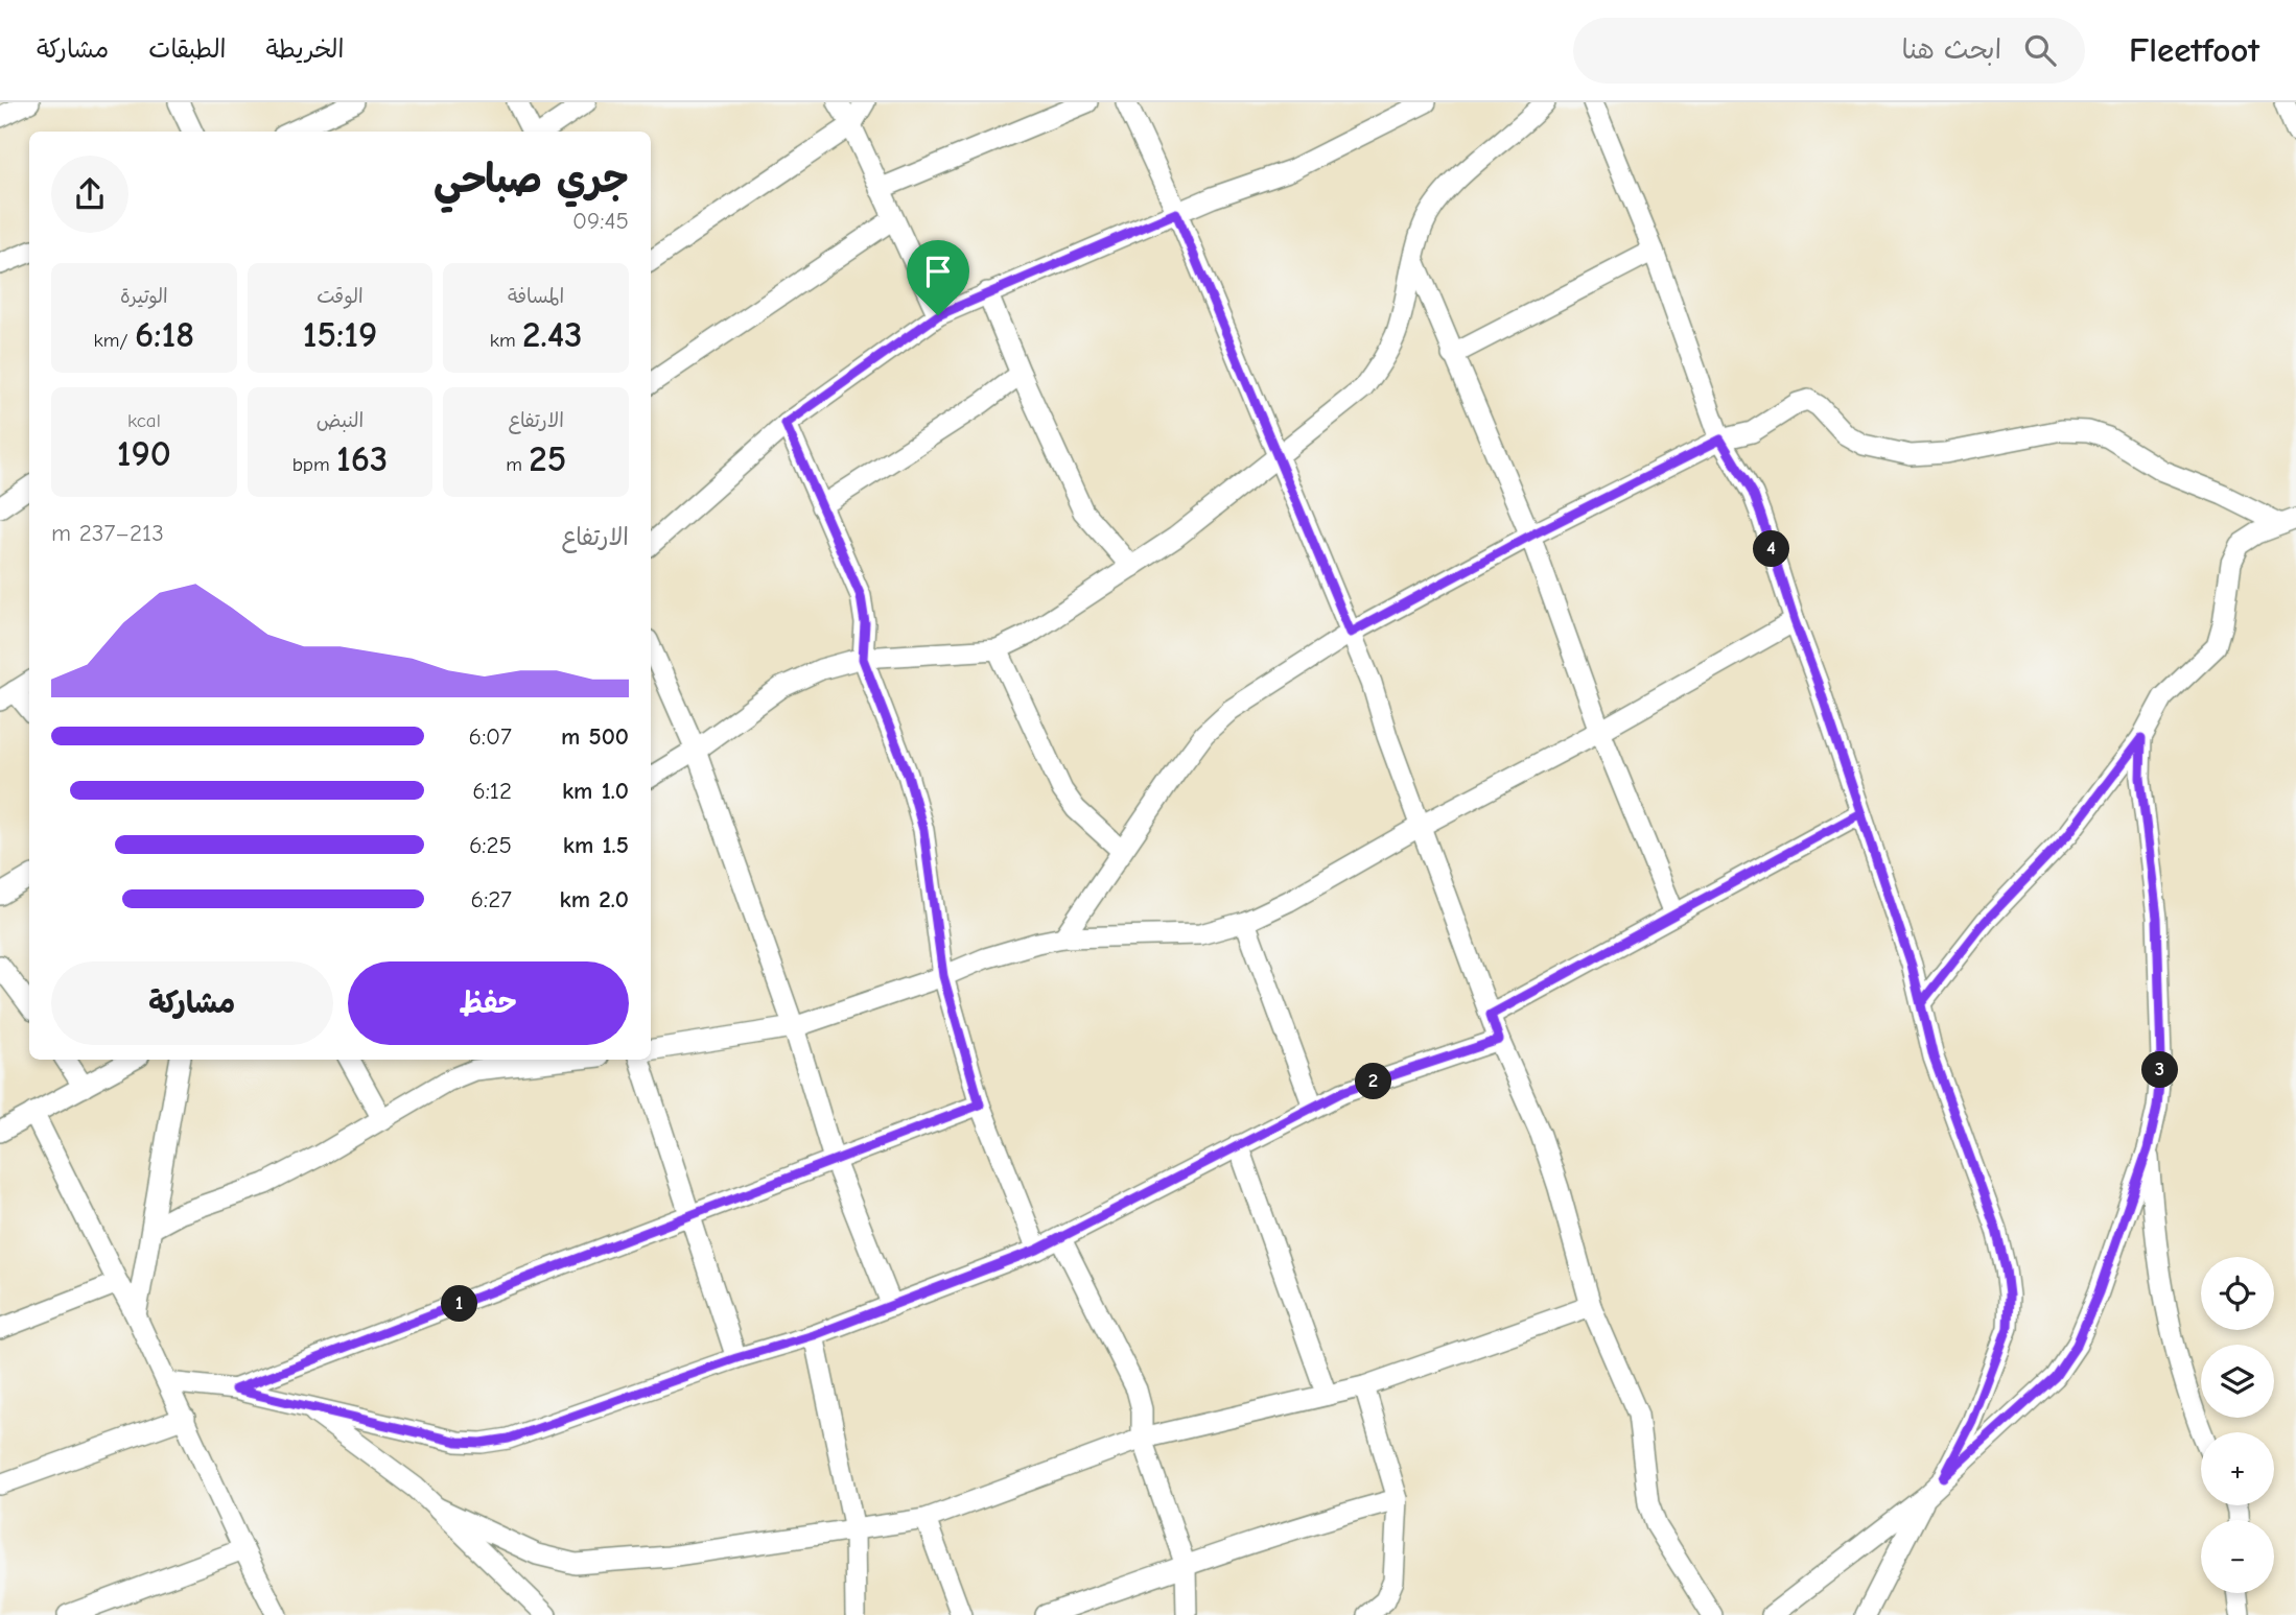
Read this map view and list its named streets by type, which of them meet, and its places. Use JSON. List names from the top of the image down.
{
  "page": {
    "header": "Fleetfoot",
    "search": "ابحث هنا",
    "nav": ["الخريطة", "الطبقات", "مشاركة"],
    "heading": ["جري صباحي", "09:45"],
    "stats": [
      ["المسافة", "2.43 km"],
      ["الوقت", "15:19"],
      ["الوتيرة", "6:18 /km"],
      ["الارتفاع", "25 m"],
      ["النبض", "163 bpm"],
      ["kcal", "190"]
    ],
    "chart": ["الارتفاع", "213–237 m"],
    "pins": [
      "4",
      "3",
      "2",
      "1"
    ],
    "list": [
      {
        "name": "500 m",
        "note": "6:07"
      },
      {
        "name": "1.0 km",
        "note": "6:12"
      },
      {
        "name": "1.5 km",
        "note": "6:25"
      },
      {
        "name": "2.0 km",
        "note": "6:27"
      }
    ],
    "buttons": ["حفظ", "مشاركة"],
    "map_buttons": ["+", "−"]
  }
}
